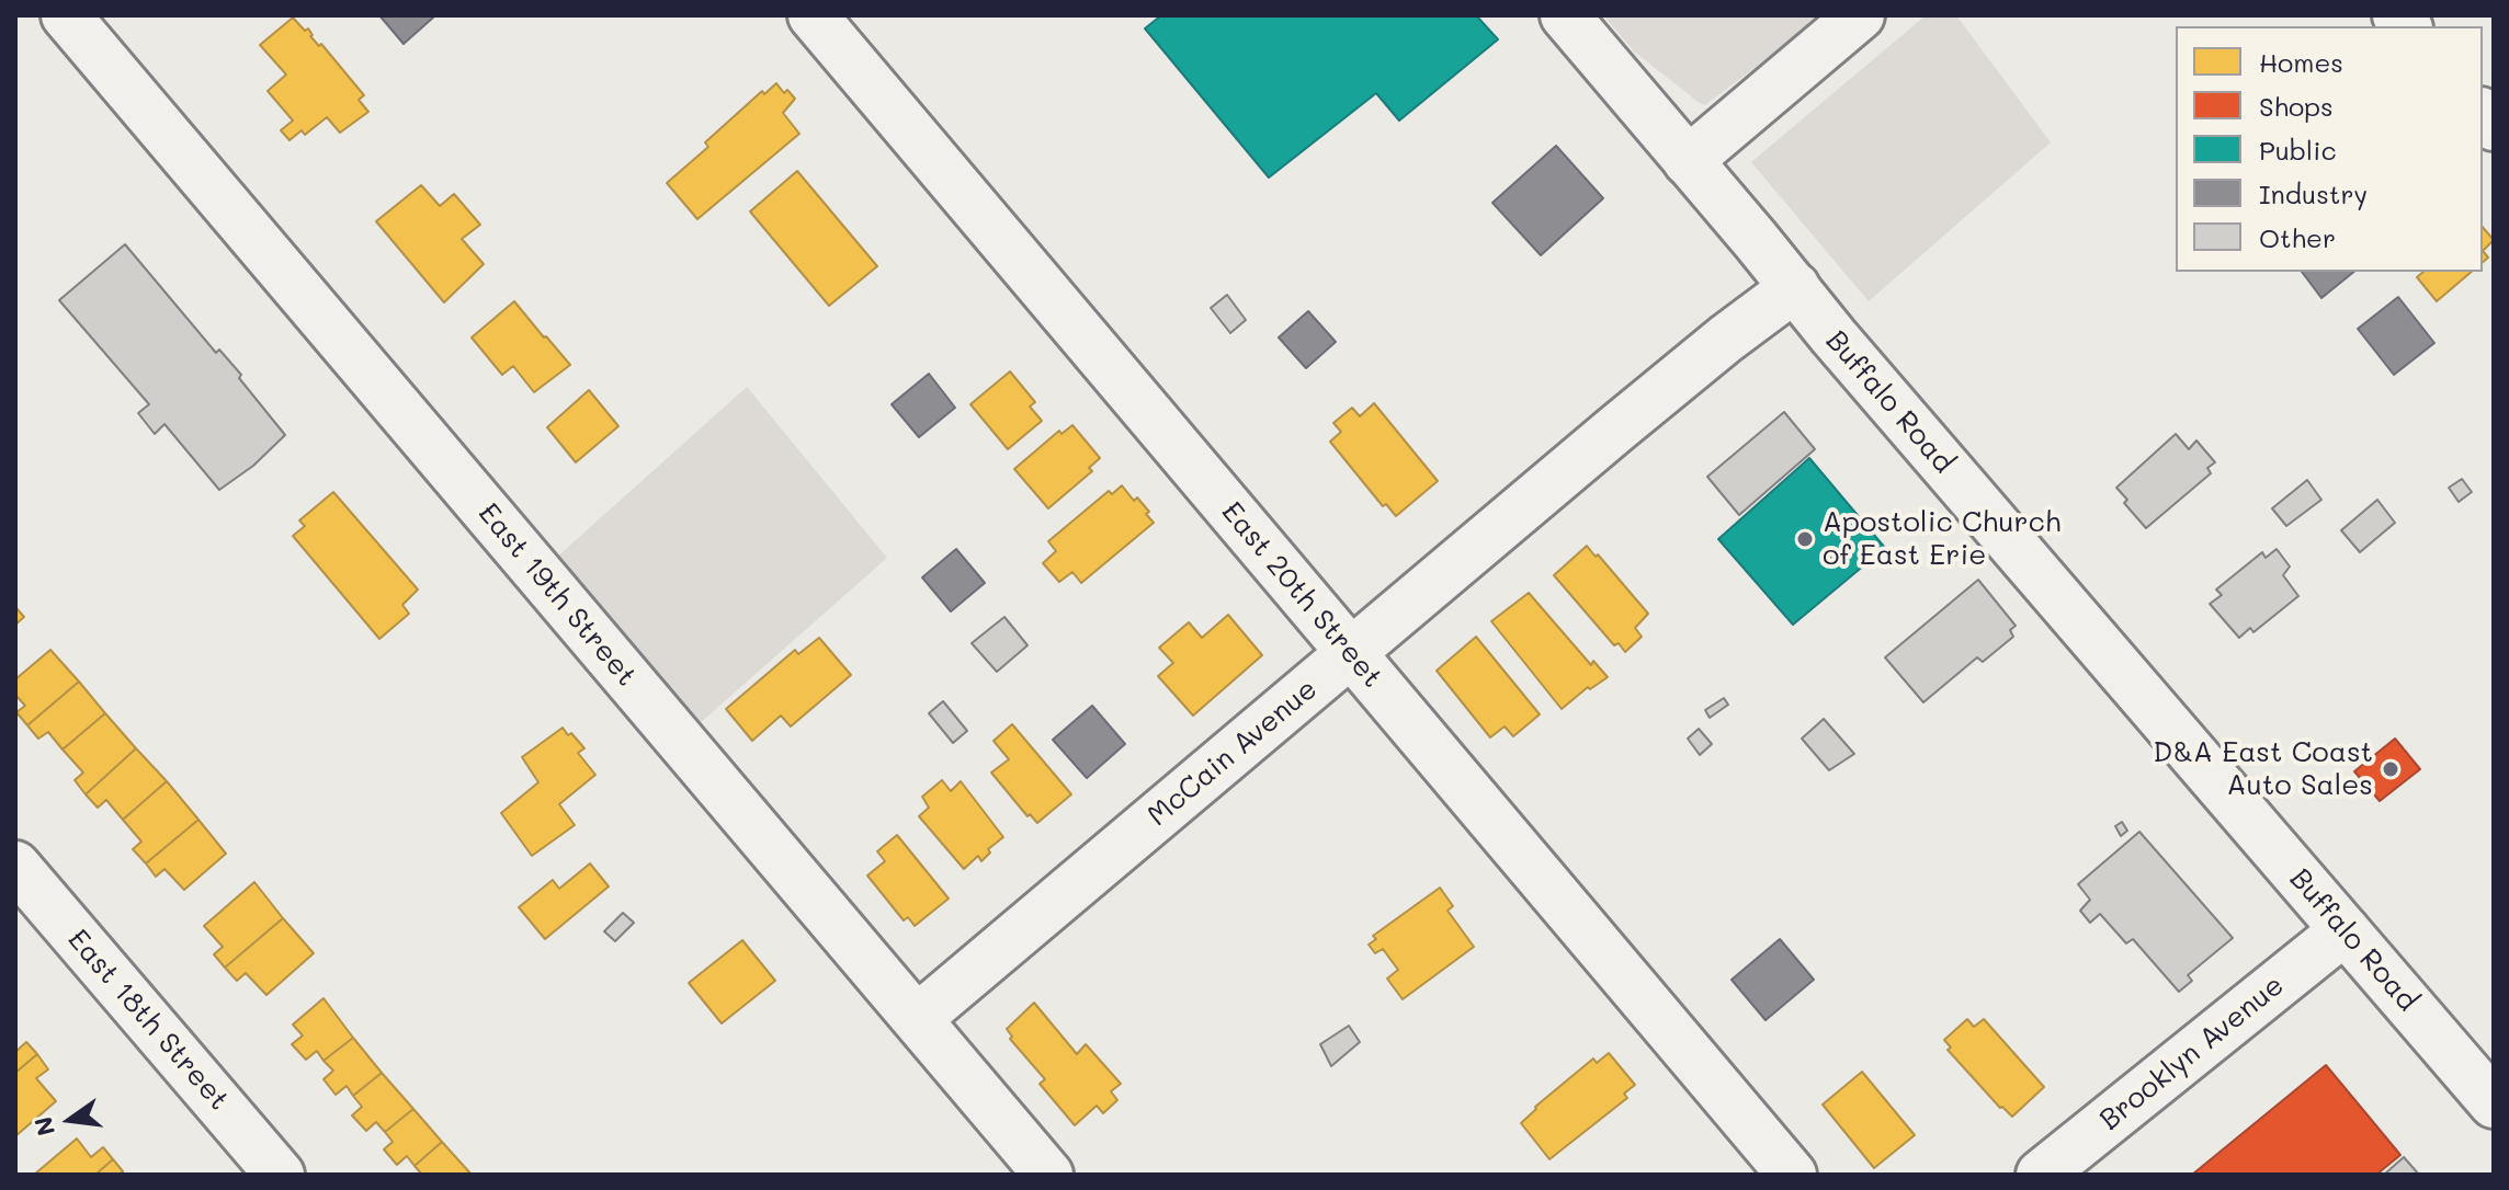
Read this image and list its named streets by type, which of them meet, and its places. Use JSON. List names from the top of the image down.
{
  "streets": {
    "street": [
      "Buffalo Road",
      "East 19th Street",
      "East 20th Street",
      "McCain Avenue",
      "East 18th Street",
      "Brooklyn Avenue"
    ]
  },
  "crossings": [
    ["Buffalo Road", "McCain Avenue"],
    ["Buffalo Road", "Brooklyn Avenue"],
    ["East 19th Street", "McCain Avenue"],
    ["East 20th Street", "McCain Avenue"]
  ],
  "places": ["Apostolic Church of East Erie", "D&A East Coast Auto Sales"],
  "legend": [
    "Homes",
    "Shops",
    "Public",
    "Industry",
    "Other"
  ],
  "north": "left"
}
